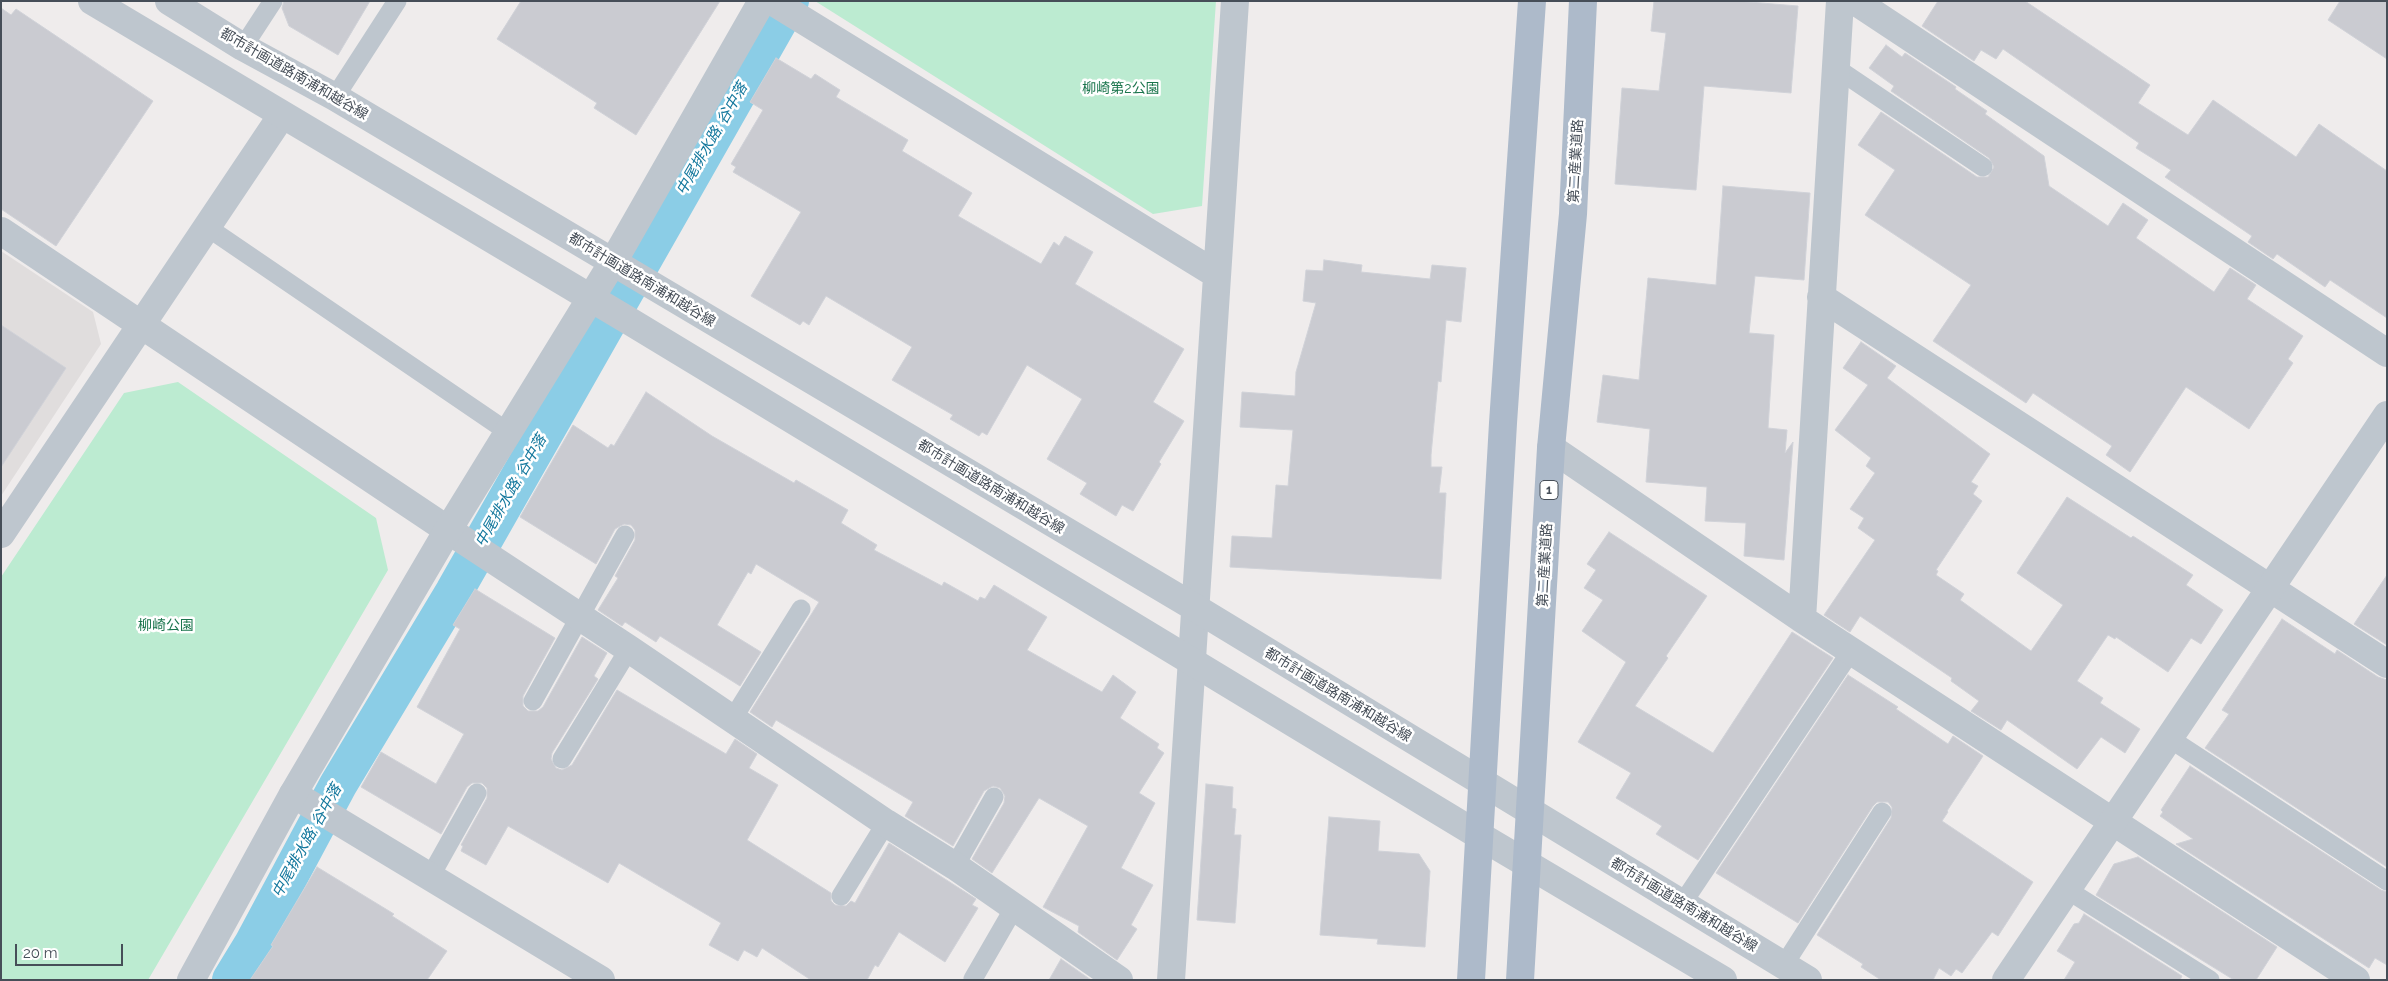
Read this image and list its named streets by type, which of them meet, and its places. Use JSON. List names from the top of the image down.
{
  "streets": {
    "main road": ["第二産業道路", "1"],
    "street": ["都市計画道路南浦和越谷線"]
  },
  "crossings": [
    ["都市計画道路南浦和越谷線", "第二産業道路"]
  ],
  "water": ["中尾排水路; 谷中落"],
  "parks": ["柳崎第2公園", "柳崎公園"],
  "scale_bar": "20 m"
}
